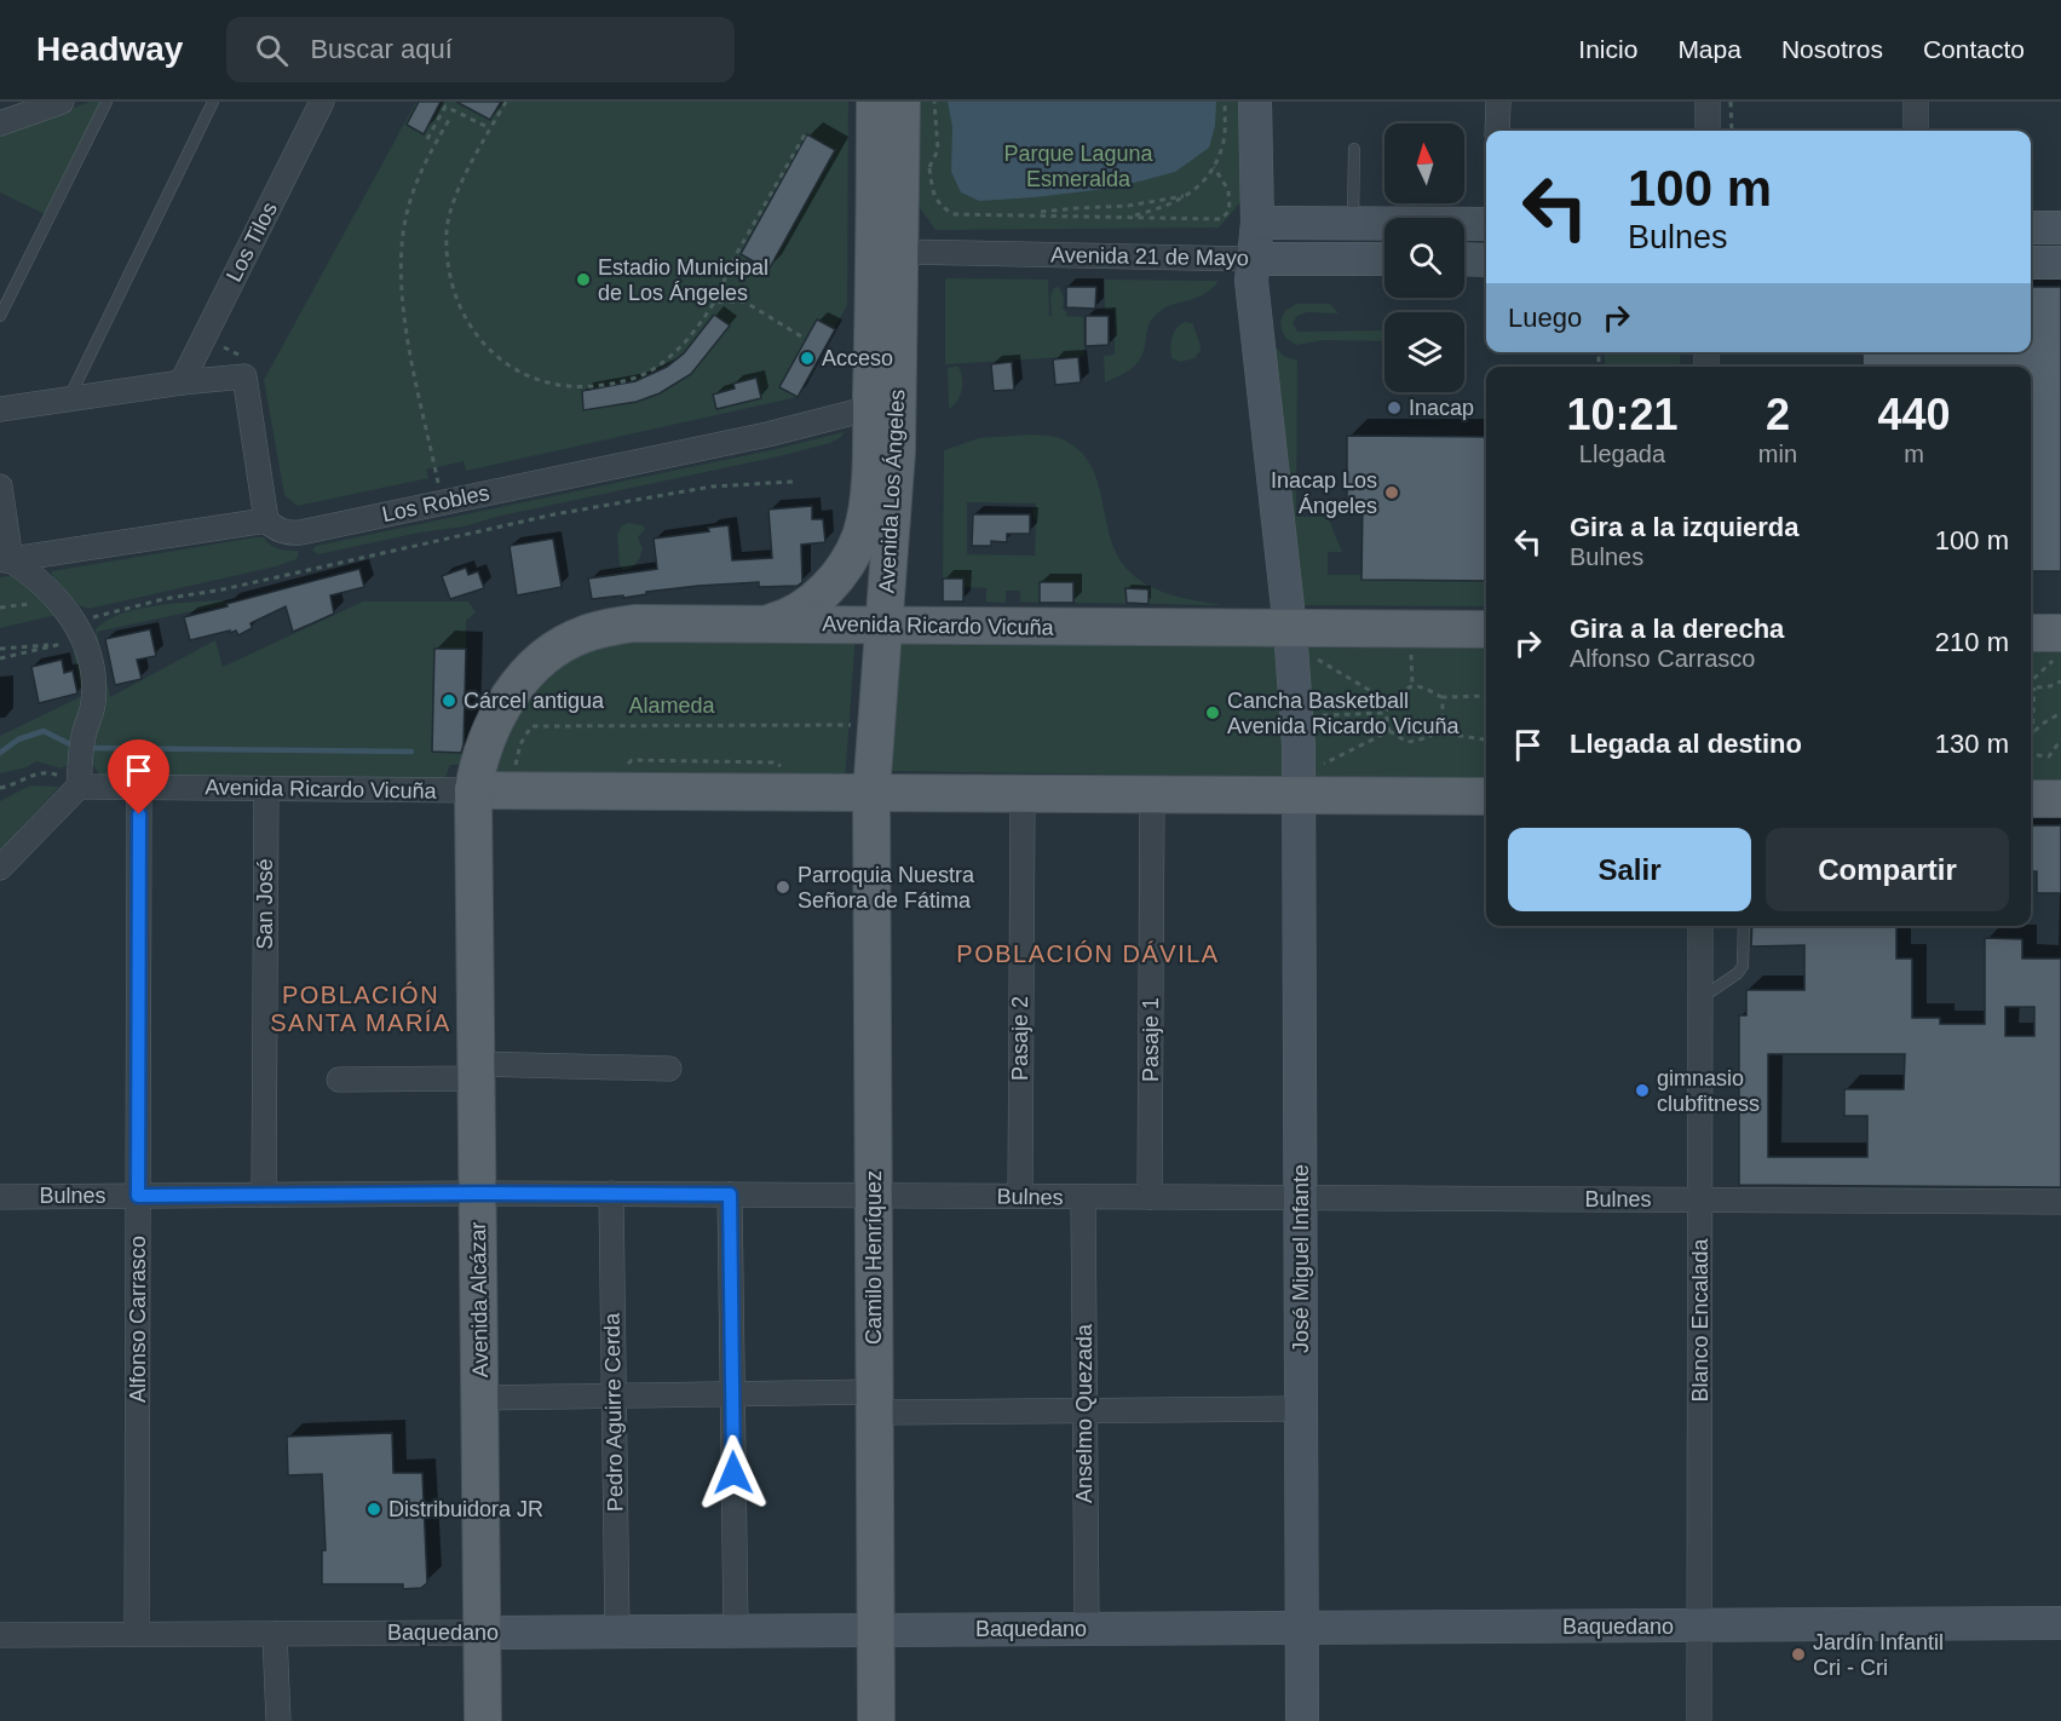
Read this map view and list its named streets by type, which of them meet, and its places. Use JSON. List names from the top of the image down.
{
  "streets": {
    "main road": [
      "Avenida Los Ángeles",
      "Avenida Ricardo Vicuña",
      "Camilo Henríquez",
      "Avenida Alcázar"
    ],
    "street": [
      "Los Tilos",
      "Avenida 21 de Mayo",
      "Los Robles",
      "San José",
      "Pasaje 2",
      "Pasaje 1",
      "Bulnes",
      "José Miguel Infante",
      "Alfonso Carrasco",
      "Blanco Encalada",
      "Pedro Aguirre Cerda",
      "Anselmo Quezada",
      "Baquedano"
    ]
  },
  "crossings": [
    ["Avenida 21 de Mayo", "Avenida Los Ángeles"],
    ["Avenida 21 de Mayo", "José Miguel Infante"],
    ["Avenida Los Ángeles", "Los Robles"],
    ["Avenida Los Ángeles", "Avenida Ricardo Vicuña"],
    ["Avenida Los Ángeles", "Camilo Henríquez"],
    ["Avenida Ricardo Vicuña", "San José"],
    ["Avenida Ricardo Vicuña", "Pasaje 2"],
    ["Avenida Ricardo Vicuña", "Pasaje 1"],
    ["Avenida Ricardo Vicuña", "Camilo Henríquez"],
    ["Avenida Ricardo Vicuña", "José Miguel Infante"],
    ["Avenida Ricardo Vicuña", "Avenida Alcázar"],
    ["Avenida Ricardo Vicuña", "Alfonso Carrasco"],
    ["San José", "Bulnes"],
    ["Pasaje 2", "Bulnes"],
    ["Pasaje 1", "Bulnes"],
    ["Bulnes", "Camilo Henríquez"],
    ["Bulnes", "José Miguel Infante"],
    ["Bulnes", "Avenida Alcázar"],
    ["Bulnes", "Alfonso Carrasco"],
    ["Bulnes", "Blanco Encalada"],
    ["Bulnes", "Pedro Aguirre Cerda"],
    ["Bulnes", "Anselmo Quezada"],
    ["Camilo Henríquez", "Baquedano"],
    ["José Miguel Infante", "Baquedano"],
    ["Avenida Alcázar", "Baquedano"],
    ["Alfonso Carrasco", "Baquedano"],
    ["Blanco Encalada", "Baquedano"],
    ["Pedro Aguirre Cerda", "Baquedano"],
    ["Anselmo Quezada", "Baquedano"]
  ],
  "districts": ["POBLACIÓN DÁVILA", "POBLACIÓN SANTA MARÍA"],
  "parks": ["Parque Laguna Esmeralda", "Alameda"],
  "places": [
    "Estadio Municipal de Los Ángeles",
    "Acceso",
    "Inacap",
    "Inacap Los Ángeles",
    "Cárcel antigua",
    "Cancha Basketball Avenida Ricardo Vicuña",
    "Parroquia Nuestra Señora de Fátima",
    "gimnasio clubfitness",
    "Distribuidora JR",
    "Jardín Infantil Cri - Cri"
  ],
  "north": "top",
  "page": {
    "header": "Headway",
    "search": "Buscar aquí",
    "nav": [
      "Inicio",
      "Mapa",
      "Nosotros",
      "Contacto"
    ],
    "turn": ["100 m", "Bulnes"],
    "then": "Luego",
    "eta": [
      "10:21",
      "Llegada",
      "2",
      "min",
      "440",
      "m"
    ],
    "list": [
      {
        "name": "Gira a la izquierda",
        "note": "Bulnes",
        "value": "100 m"
      },
      {
        "name": "Gira a la derecha",
        "note": "Alfonso Carrasco",
        "value": "210 m"
      },
      {
        "name": "Llegada al destino",
        "value": "130 m"
      }
    ],
    "buttons": ["Salir", "Compartir"]
  }
}
